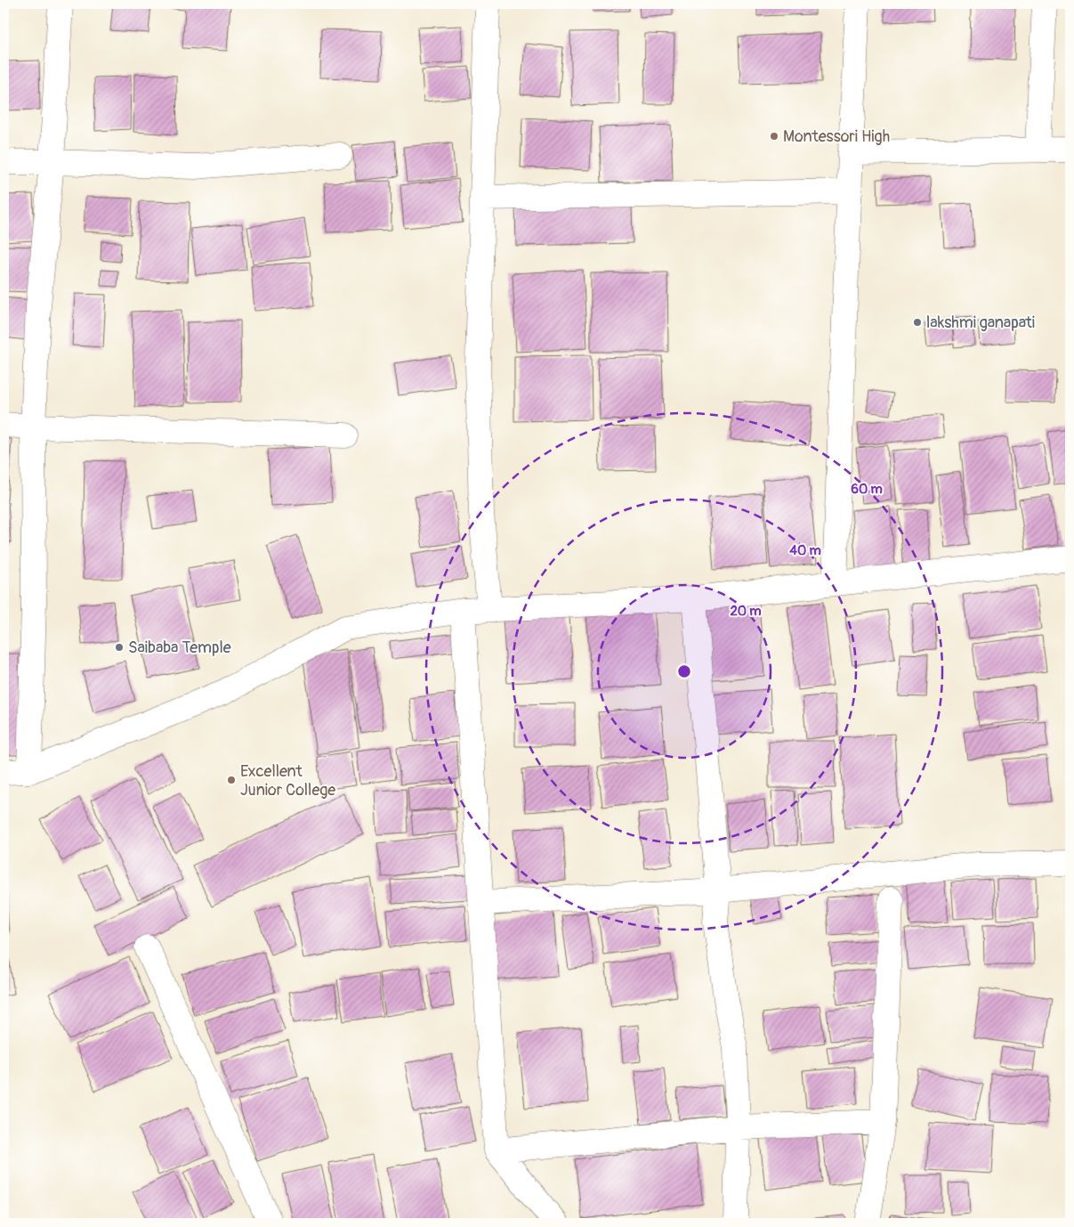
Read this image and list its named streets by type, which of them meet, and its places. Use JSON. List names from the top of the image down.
{
  "places": [
    "Montessori High",
    "lakshmi ganapati",
    "Saibaba Temple",
    "Excellent Junior College"
  ],
  "rings": ["60 m", "40 m", "20 m"]
}
